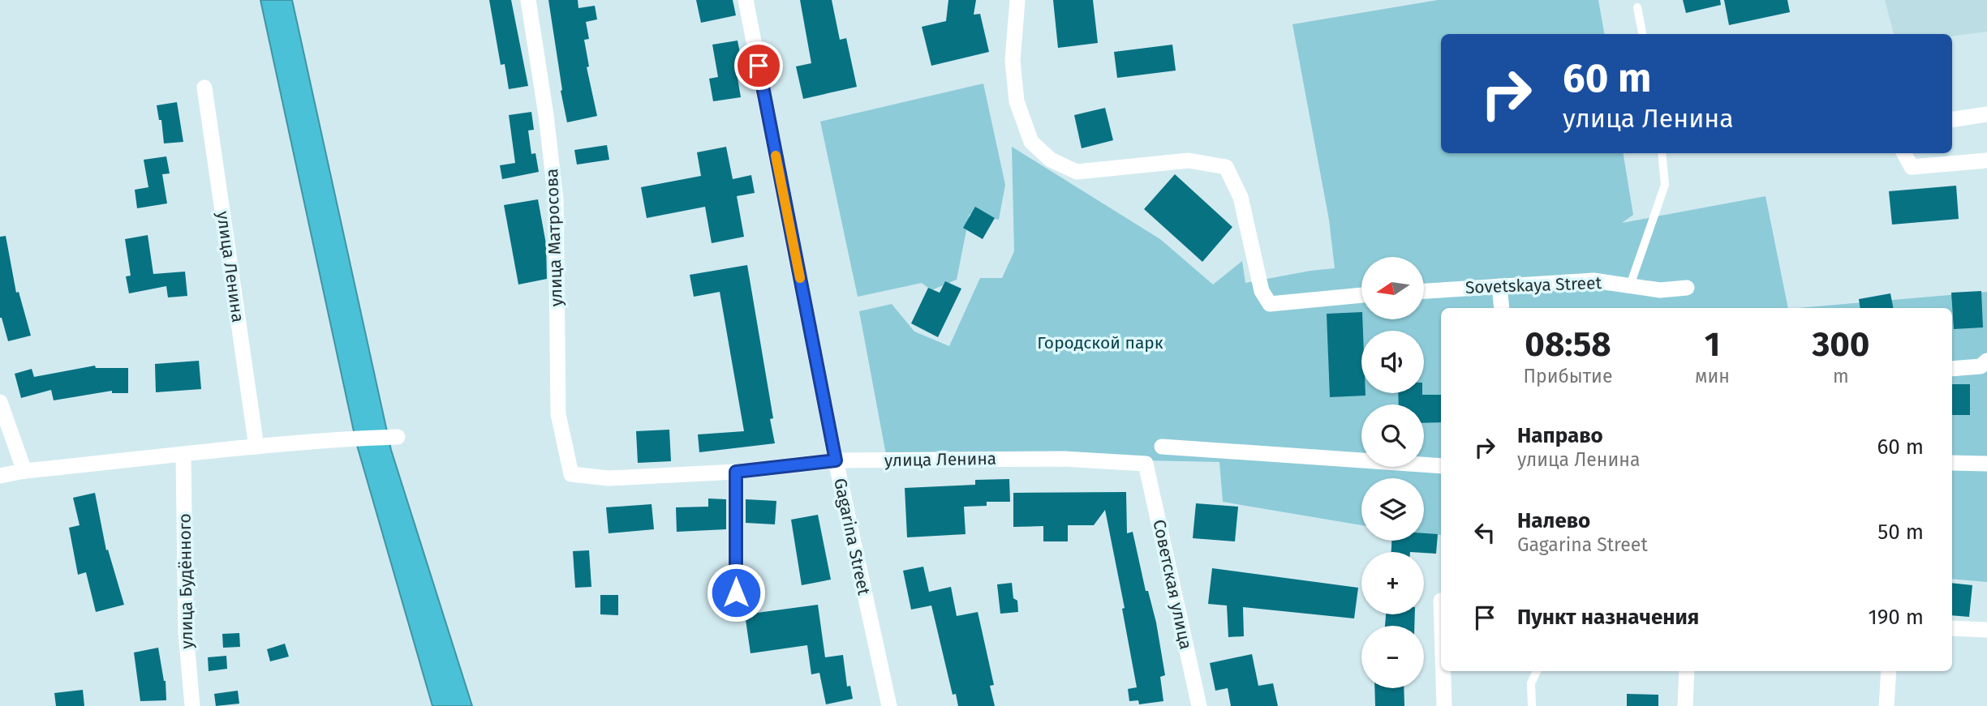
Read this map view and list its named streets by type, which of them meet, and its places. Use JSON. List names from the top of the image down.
{
  "streets": {
    "street": [
      "улица Матросова",
      "улица Ленина",
      "Sovetskaya Street",
      "Gagarina Street",
      "улица Будённого",
      "Советская улица"
    ]
  },
  "crossings": [
    ["улица Матросова", "улица Ленина"],
    ["улица Ленина", "Gagarina Street"],
    ["улица Ленина", "Советская улица"]
  ],
  "parks": ["Городской парк"],
  "north": "left",
  "page": {
    "turn": ["60 m", "улица Ленина"],
    "map_buttons": ["+", "−"],
    "eta": [
      "08:58",
      "Прибытие",
      "1",
      "мин",
      "300",
      "m"
    ],
    "list": [
      {
        "name": "Направо",
        "note": "улица Ленина",
        "value": "60 m"
      },
      {
        "name": "Налево",
        "note": "Gagarina Street",
        "value": "50 m"
      },
      {
        "name": "Пункт назначения",
        "value": "190 m"
      }
    ]
  }
}
